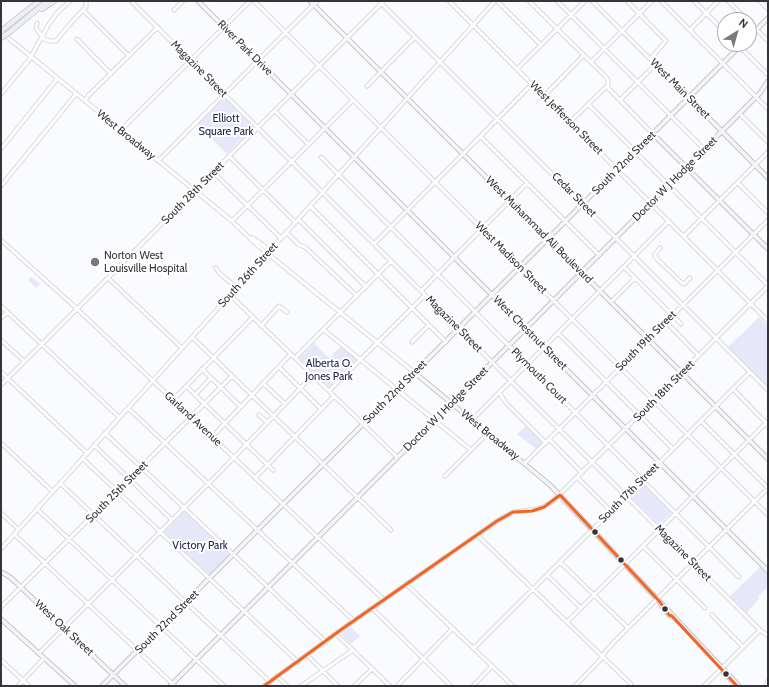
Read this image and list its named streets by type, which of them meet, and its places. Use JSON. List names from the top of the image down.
{
  "streets": {
    "main road": [
      "River Park Drive",
      "West Main Street",
      "West Broadway",
      "South 22nd Street",
      "Doctor W J Hodge Street",
      "West Muhammad Ali Boulevard",
      "West Chestnut Street",
      "West Oak Street"
    ],
    "street": [
      "Magazine Street",
      "West Jefferson Street",
      "South 28th Street",
      "Cedar Street",
      "West Madison Street",
      "South 26th Street",
      "South 19th Street",
      "Plymouth Court",
      "South 18th Street",
      "Garland Avenue",
      "South 25th Street",
      "South 17th Street"
    ]
  },
  "crossings": [
    ["River Park Drive", "South 28th Street"],
    ["River Park Drive", "West Chestnut Street"],
    ["Magazine Street", "South 22nd Street"],
    ["Magazine Street", "Doctor W J Hodge Street"],
    ["Magazine Street", "South 28th Street"],
    ["Magazine Street", "South 26th Street"],
    ["Magazine Street", "South 19th Street"],
    ["Magazine Street", "South 18th Street"],
    ["Magazine Street", "South 17th Street"],
    ["West Main Street", "South 22nd Street"],
    ["West Main Street", "Doctor W J Hodge Street"],
    ["West Jefferson Street", "South 22nd Street"],
    ["West Jefferson Street", "Doctor W J Hodge Street"],
    ["West Jefferson Street", "South 26th Street"],
    ["West Jefferson Street", "South 19th Street"],
    ["West Jefferson Street", "South 18th Street"],
    ["West Broadway", "South 22nd Street"],
    ["West Broadway", "Doctor W J Hodge Street"],
    ["West Broadway", "South 28th Street"],
    ["West Broadway", "South 26th Street"],
    ["West Broadway", "South 19th Street"],
    ["West Broadway", "South 18th Street"],
    ["West Broadway", "South 17th Street"],
    ["South 22nd Street", "Cedar Street"],
    ["South 22nd Street", "West Muhammad Ali Boulevard"],
    ["South 22nd Street", "West Madison Street"],
    ["South 22nd Street", "West Chestnut Street"],
    ["South 22nd Street", "Plymouth Court"],
    ["South 22nd Street", "Garland Avenue"],
    ["South 22nd Street", "West Oak Street"],
    ["Doctor W J Hodge Street", "Cedar Street"],
    ["Doctor W J Hodge Street", "West Muhammad Ali Boulevard"],
    ["Doctor W J Hodge Street", "West Madison Street"],
    ["Doctor W J Hodge Street", "West Chestnut Street"],
    ["Doctor W J Hodge Street", "Plymouth Court"],
    ["Doctor W J Hodge Street", "Garland Avenue"],
    ["South 28th Street", "Cedar Street"],
    ["South 28th Street", "West Muhammad Ali Boulevard"],
    ["South 28th Street", "West Madison Street"],
    ["South 28th Street", "West Chestnut Street"],
    ["South 28th Street", "Garland Avenue"],
    ["Cedar Street", "South 26th Street"],
    ["Cedar Street", "South 19th Street"],
    ["Cedar Street", "South 18th Street"],
    ["Cedar Street", "South 17th Street"],
    ["West Muhammad Ali Boulevard", "South 26th Street"],
    ["West Muhammad Ali Boulevard", "South 19th Street"],
    ["West Muhammad Ali Boulevard", "South 18th Street"],
    ["West Muhammad Ali Boulevard", "South 17th Street"],
    ["West Madison Street", "South 26th Street"],
    ["West Madison Street", "South 19th Street"],
    ["West Madison Street", "South 18th Street"],
    ["West Madison Street", "South 17th Street"],
    ["South 26th Street", "West Chestnut Street"],
    ["South 26th Street", "Plymouth Court"],
    ["South 26th Street", "Garland Avenue"],
    ["West Chestnut Street", "South 19th Street"],
    ["West Chestnut Street", "South 18th Street"],
    ["West Chestnut Street", "South 17th Street"],
    ["South 19th Street", "Plymouth Court"],
    ["Plymouth Court", "South 18th Street"],
    ["Plymouth Court", "South 17th Street"],
    ["South 18th Street", "Garland Avenue"],
    ["Garland Avenue", "South 25th Street"],
    ["South 25th Street", "West Oak Street"]
  ],
  "parks": ["Elliott Square Park", "Alberta O. Jones Park", "Victory Park"],
  "places": ["Norton West Louisville Hospital"],
  "north": "top right"
}
